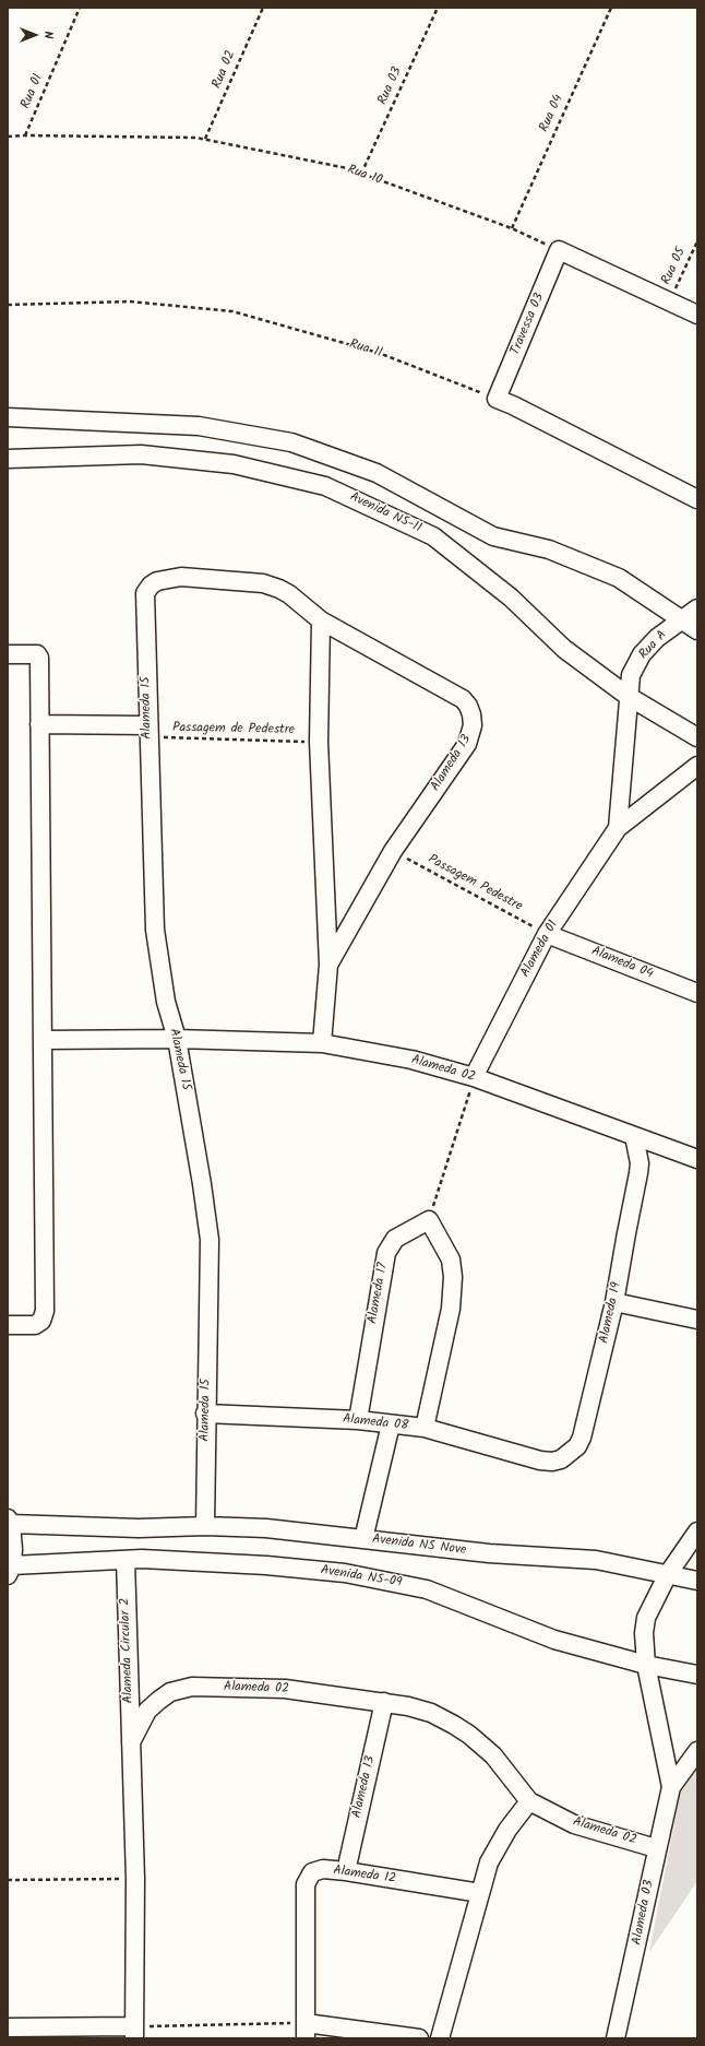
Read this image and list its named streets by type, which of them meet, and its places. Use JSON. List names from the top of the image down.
{
  "streets": {
    "street": [
      "Travessa 03",
      "Avenida NS-11",
      "Rua A",
      "Alameda 15",
      "Alameda 13",
      "Alameda 01",
      "Alameda 04",
      "Alameda 02",
      "Alameda 17",
      "Alameda 19",
      "Alameda 08",
      "Avenida NS Nove",
      "Avenida NS-09",
      "Alameda Circular 2",
      "Alameda 12",
      "Alameda 03"
    ],
    "path": [
      "Rua 02",
      "Rua 03",
      "Rua 01",
      "Rua 04",
      "Rua 10",
      "Rua 05",
      "Rua 11",
      "Passagem de Pedestre",
      "Passagem Pedestre"
    ]
  },
  "crossings": [
    ["Rua 02", "Rua 10"],
    ["Rua 03", "Rua 10"],
    ["Rua 01", "Rua 10"],
    ["Rua 04", "Rua 10"],
    ["Rua 10", "Travessa 03"],
    ["Travessa 03", "Rua 11"],
    ["Avenida NS-11", "Rua A"],
    ["Rua A", "Alameda 01"],
    ["Alameda 15", "Passagem de Pedestre"],
    ["Alameda 15", "Alameda 13"],
    ["Alameda 15", "Alameda 02"],
    ["Alameda 15", "Alameda 08"],
    ["Alameda 15", "Avenida NS Nove"],
    ["Passagem de Pedestre", "Alameda 13"],
    ["Alameda 13", "Passagem Pedestre"],
    ["Alameda 13", "Alameda 02"],
    ["Alameda 13", "Alameda 12"],
    ["Passagem Pedestre", "Alameda 01"],
    ["Passagem Pedestre", "Alameda 04"],
    ["Alameda 01", "Alameda 04"],
    ["Alameda 01", "Alameda 02"],
    ["Alameda 02", "Alameda 19"],
    ["Alameda 02", "Alameda Circular 2"],
    ["Alameda 02", "Alameda 03"],
    ["Alameda 17", "Alameda 08"],
    ["Alameda 19", "Alameda 08"],
    ["Avenida NS-09", "Alameda Circular 2"]
  ],
  "north": "right"
}
